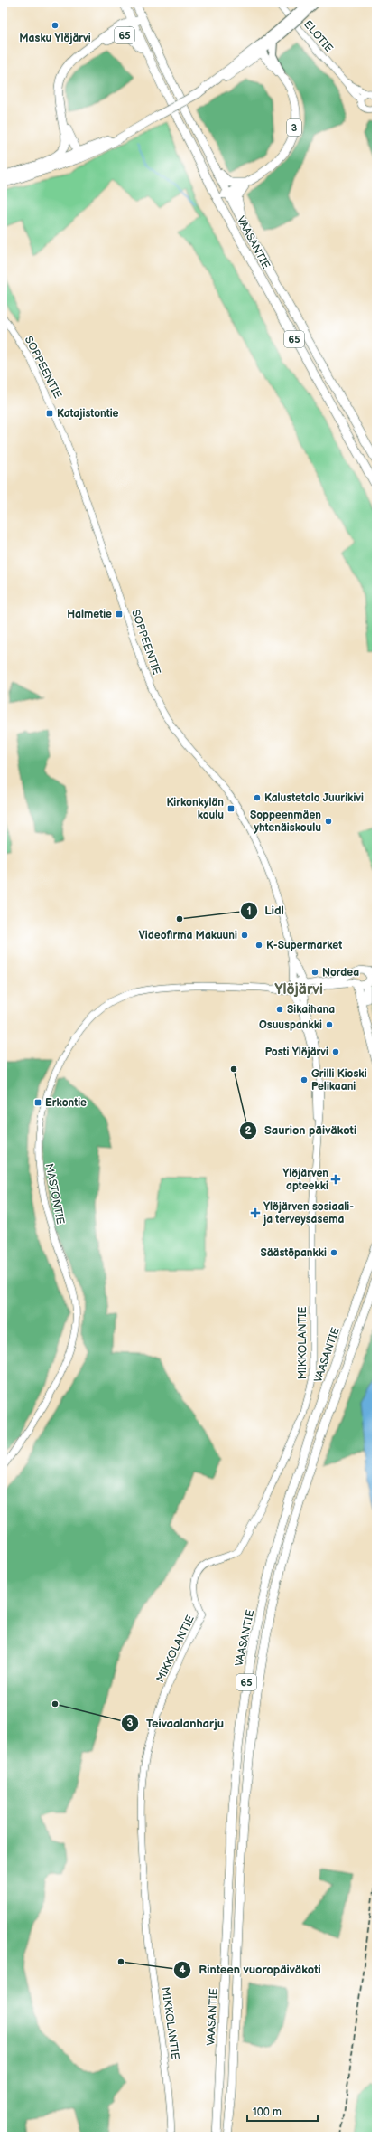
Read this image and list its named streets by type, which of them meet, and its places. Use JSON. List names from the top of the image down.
{
  "streets": {
    "highway": ["65", "3", "VAASANTIE"],
    "main road": [
      "ELOTIE",
      "SOPPEENTIE",
      "MASTONTIE",
      "MIKKOLANTIE"
    ]
  },
  "crossings": [
    ["65", "3"],
    ["65", "VAASANTIE"],
    ["SOPPEENTIE", "MASTONTIE"],
    ["SOPPEENTIE", "MIKKOLANTIE"],
    ["MASTONTIE", "MIKKOLANTIE"]
  ],
  "districts": ["Ylöjärvi"],
  "places": {
    "other": [
      "Masku Ylöjärvi",
      "Kalustetalo Juurikivi",
      "Soppeenmäen yhtenäiskoulu",
      "Lidl",
      "Videofirma Makuuni",
      "K-Supermarket",
      "Nordea",
      "Sikaihana",
      "Osuuspankki",
      "Posti Ylöjärvi",
      "Saurion päiväkoti",
      "Grilli Kioski Pelikaani",
      "Säästöpankki",
      "Teivaalanharju",
      "Rinteen vuoropäiväkoti"
    ],
    "transit": [
      "Katajistontie",
      "Halmetie",
      "Kirkonkylän koulu",
      "Erkontie"
    ],
    "health": ["Ylöjärven apteekki", "Ylöjärven sosiaali- ja terveysasema"]
  },
  "scale_bar": "100 m"
}
